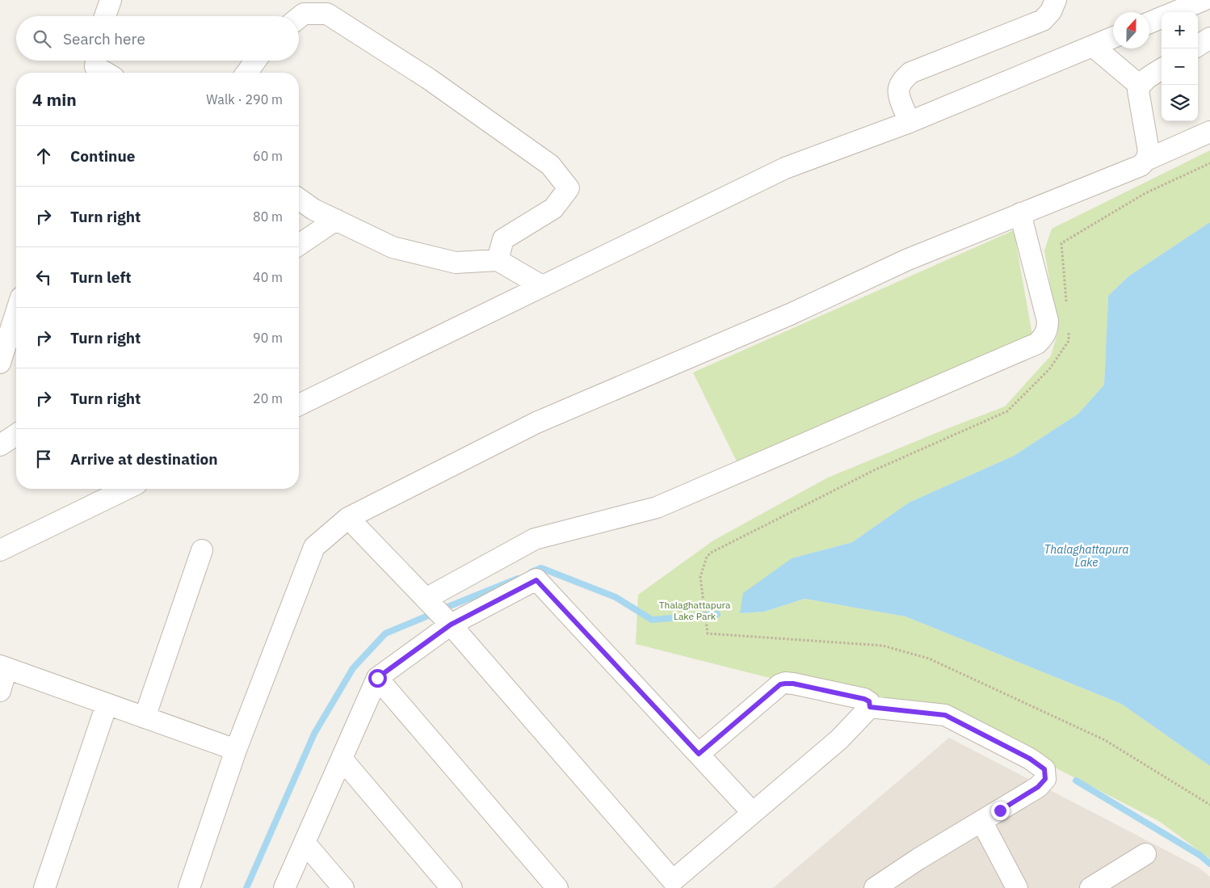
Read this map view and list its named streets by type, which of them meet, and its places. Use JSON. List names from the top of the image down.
{
  "water": ["Thalaghattapura Lake"],
  "parks": ["Thalaghattapura Lake Park"],
  "north": "top",
  "page": {
    "map_buttons": ["+", "−"],
    "search": "Search here",
    "heading": ["4 min", "Walk · 290 m"],
    "list": [
      ["Continue", "60 m"],
      ["Turn right", "80 m"],
      ["Turn left", "40 m"],
      ["Turn right", "90 m"],
      ["Turn right", "20 m"],
      "Arrive at destination"
    ]
  }
}
